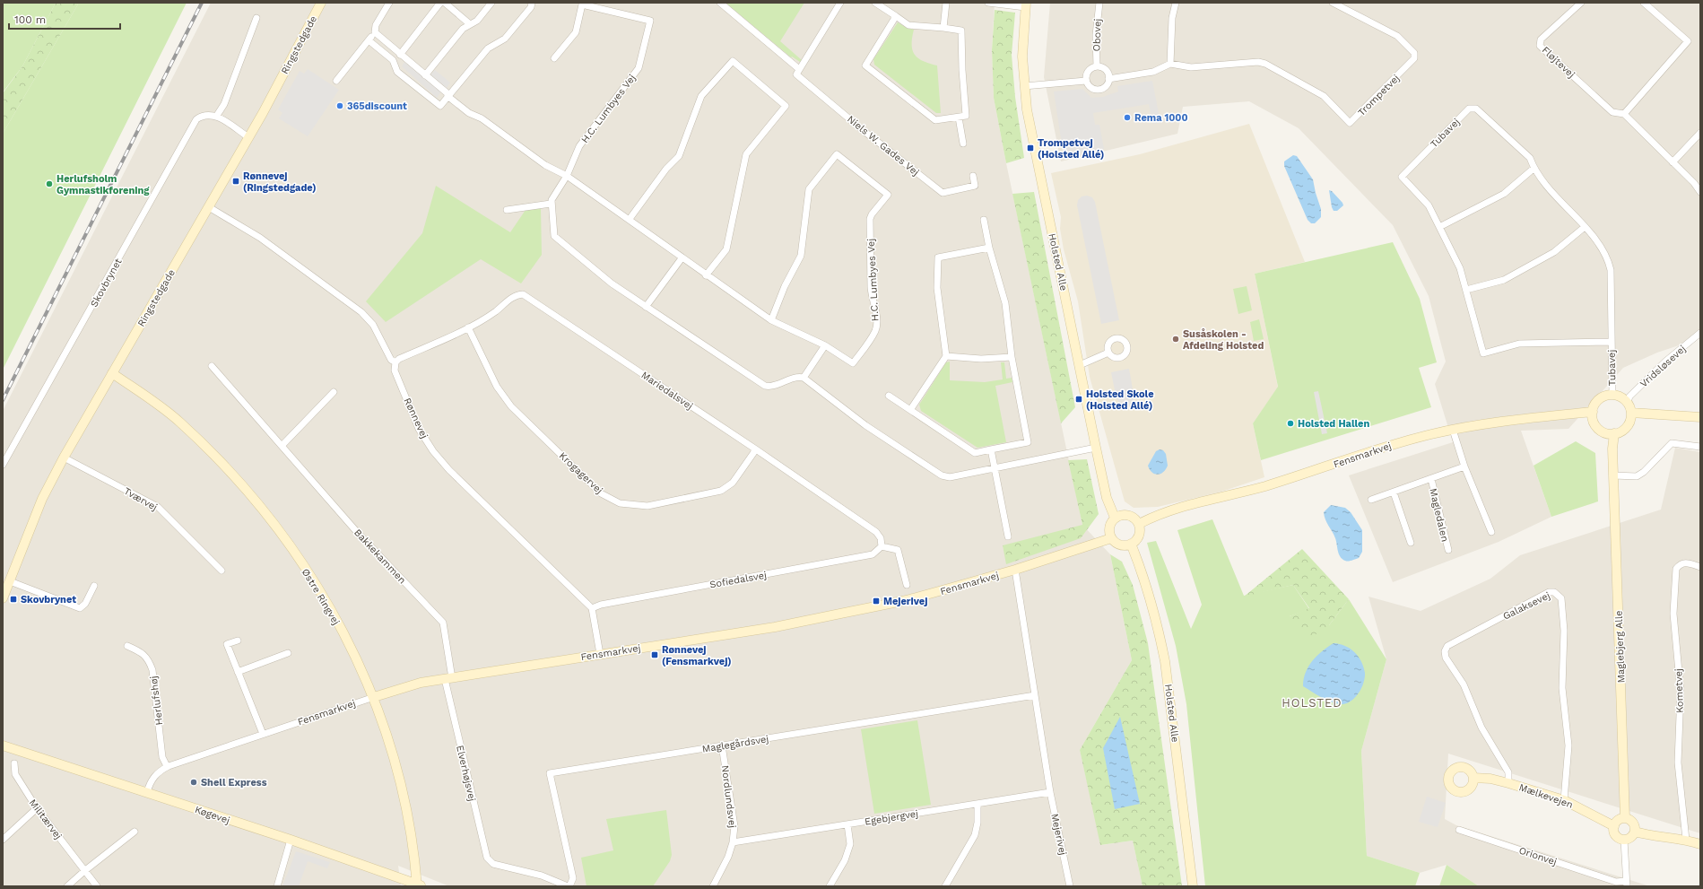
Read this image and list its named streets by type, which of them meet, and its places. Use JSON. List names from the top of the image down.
{
  "streets": {
    "street": [
      "Obovej",
      "Ringstedgade",
      "Fløjtevej",
      "Trompetvej",
      "H.C. Lumbyes Vej",
      "Tubavej",
      "Niels W. Gades Vej",
      "Holsted Alle",
      "Skovbrynet",
      "Vridsløsevej",
      "Mariedalsvej",
      "Rønnevej",
      "Fensmarkvej",
      "Krogagervej",
      "Tværvej",
      "Magledalen",
      "Bakkekammen",
      "Sofiedalsvej",
      "Østre Ringvej",
      "Galaksevej",
      "Maglebjerg Alle",
      "Kometvej",
      "Herlufshøj",
      "Maglegårdsvej",
      "Elverhøjsvej",
      "Mælkevejen",
      "Nordlundsvej",
      "Køgevej",
      "Egebjergvej",
      "Militærvej",
      "Mejerivej",
      "Orionvej"
    ]
  },
  "crossings": [
    ["Ringstedgade", "Rønnevej"],
    ["Ringstedgade", "Tværvej"],
    ["Ringstedgade", "Østre Ringvej"],
    ["Tubavej", "Vridsløsevej"],
    ["Tubavej", "Fensmarkvej"],
    ["Tubavej", "Maglebjerg Alle"],
    ["Holsted Alle", "Fensmarkvej"],
    ["Vridsløsevej", "Fensmarkvej"],
    ["Vridsløsevej", "Maglebjerg Alle"],
    ["Mariedalsvej", "Rønnevej"],
    ["Mariedalsvej", "Krogagervej"],
    ["Mariedalsvej", "Sofiedalsvej"],
    ["Rønnevej", "Sofiedalsvej"],
    ["Fensmarkvej", "Bakkekammen"],
    ["Fensmarkvej", "Østre Ringvej"],
    ["Fensmarkvej", "Maglebjerg Alle"],
    ["Fensmarkvej", "Herlufshøj"],
    ["Fensmarkvej", "Elverhøjsvej"],
    ["Fensmarkvej", "Køgevej"],
    ["Fensmarkvej", "Mejerivej"],
    ["Bakkekammen", "Elverhøjsvej"],
    ["Østre Ringvej", "Køgevej"],
    ["Galaksevej", "Mælkevejen"],
    ["Maglebjerg Alle", "Mælkevejen"],
    ["Maglebjerg Alle", "Orionvej"],
    ["Maglegårdsvej", "Elverhøjsvej"],
    ["Maglegårdsvej", "Nordlundsvej"],
    ["Maglegårdsvej", "Mejerivej"],
    ["Mælkevejen", "Orionvej"],
    ["Nordlundsvej", "Egebjergvej"],
    ["Egebjergvej", "Mejerivej"]
  ],
  "districts": ["HOLSTED"],
  "places": {
    "other": [
      "365discount",
      "Rema 1000",
      "Herlufsholm Gymnastikforening",
      "Susåskolen - Afdeling Holsted",
      "Holsted Hallen",
      "Shell Express"
    ],
    "transit": [
      "Trompetvej (Holsted Allé)",
      "Rønnevej (Ringstedgade)",
      "Holsted Skole (Holsted Allé)",
      "Skovbrynet",
      "Mejerivej",
      "Rønnevej (Fensmarkvej)"
    ]
  },
  "scale_bar": "100 m"
}
